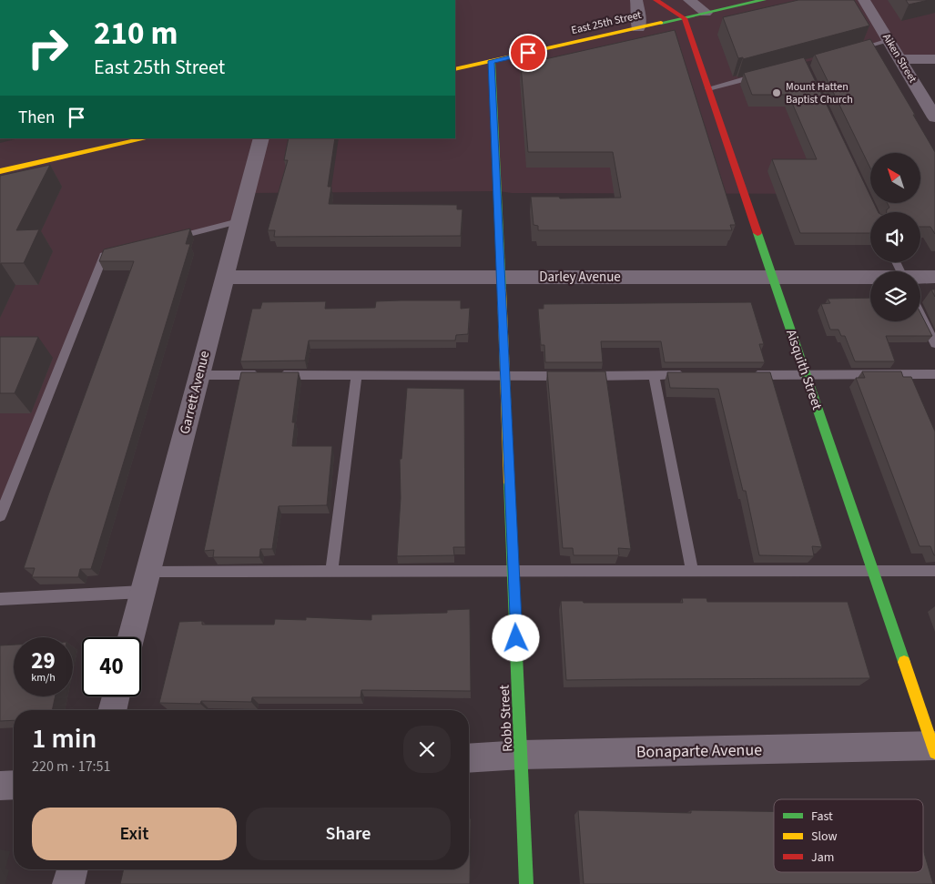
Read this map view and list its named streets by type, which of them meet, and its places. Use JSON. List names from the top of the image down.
{
  "streets": {
    "street": [
      "East 25th Street",
      "Aiken Street",
      "Darley Avenue",
      "Aisquith Street",
      "Garrett Avenue",
      "Robb Street",
      "Bonaparte Avenue"
    ]
  },
  "crossings": [
    ["East 25th Street", "Aisquith Street"],
    ["East 25th Street", "Robb Street"],
    ["Darley Avenue", "Aisquith Street"],
    ["Darley Avenue", "Garrett Avenue"],
    ["Darley Avenue", "Robb Street"],
    ["Aisquith Street", "Bonaparte Avenue"],
    ["Robb Street", "Bonaparte Avenue"]
  ],
  "places": ["Mount Hatten Baptist Church"],
  "legend": ["Fast", "Slow", "Jam"],
  "north": "top left",
  "page": {
    "turn": ["210 m", "East 25th Street"],
    "then": "Then",
    "speed": "29 km/h",
    "limit": "40",
    "heading": ["1 min", "220 m · 17:51"],
    "buttons": ["Exit", "Share"]
  }
}
